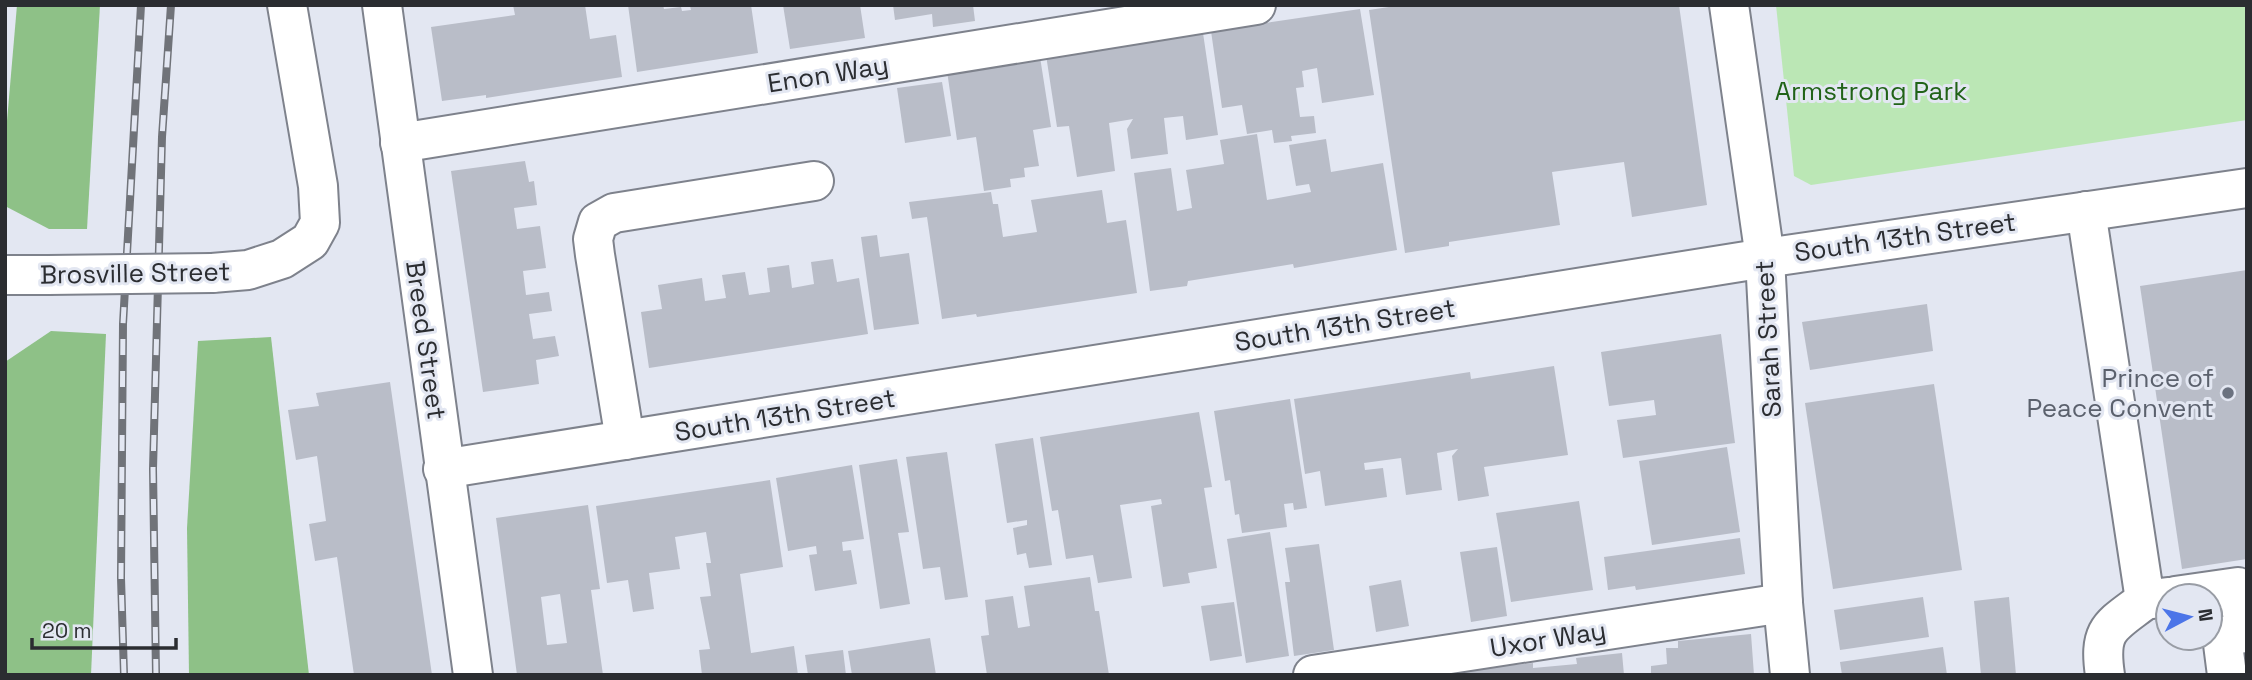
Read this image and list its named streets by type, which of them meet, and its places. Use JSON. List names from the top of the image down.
{
  "streets": {
    "street": [
      "Enon Way",
      "South 13th Street",
      "Brosville Street",
      "Sarah Street",
      "Breed Street",
      "Uxor Way"
    ]
  },
  "crossings": [
    ["Enon Way", "Breed Street"],
    ["South 13th Street", "Sarah Street"],
    ["South 13th Street", "Breed Street"],
    ["Sarah Street", "Uxor Way"]
  ],
  "parks": ["Armstrong Park"],
  "places": ["Prince of Peace Convent"],
  "scale_bar": "20 m",
  "north": "right"
}
